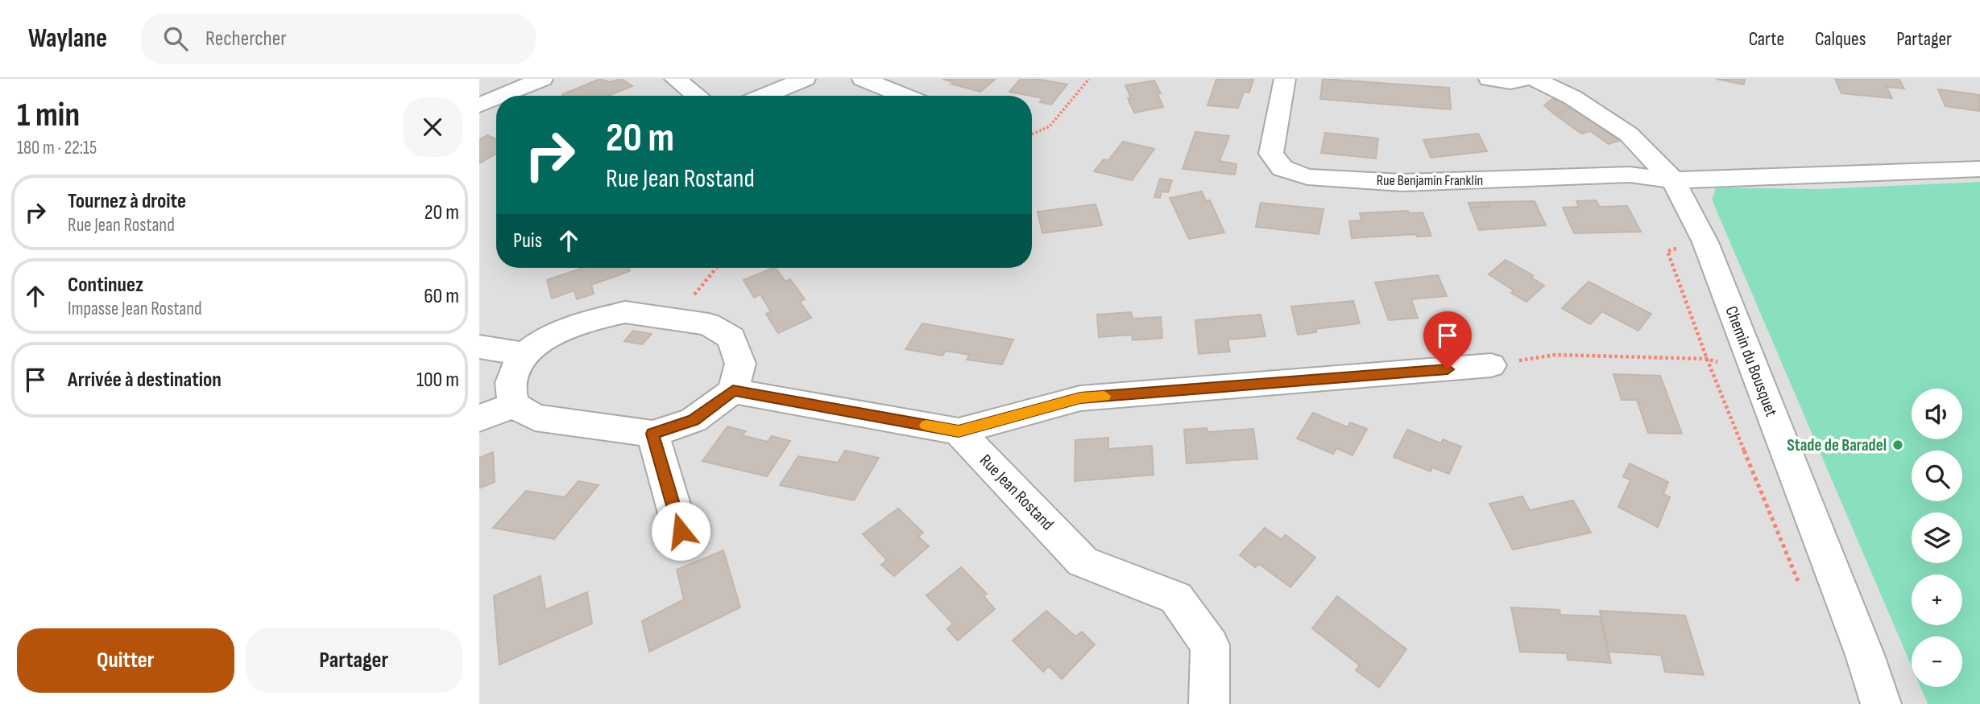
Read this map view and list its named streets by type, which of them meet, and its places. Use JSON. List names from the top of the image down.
{
  "streets": {
    "street": ["Rue Benjamin Franklin", "Chemin du Bousquet", "Rue Jean Rostand"]
  },
  "crossings": [
    ["Rue Benjamin Franklin", "Chemin du Bousquet"]
  ],
  "places": ["Stade de Baradel"],
  "page": {
    "header": "Waylane",
    "search": "Rechercher",
    "nav": ["Carte", "Calques", "Partager"],
    "heading": ["1 min", "180 m · 22:15"],
    "turn": ["20 m", "Rue Jean Rostand"],
    "list": [
      {
        "name": "Tournez à droite",
        "note": "Rue Jean Rostand",
        "value": "20 m"
      },
      {
        "name": "Continuez",
        "note": "Impasse Jean Rostand",
        "value": "60 m"
      },
      {
        "name": "Arrivée à destination",
        "value": "100 m"
      }
    ],
    "then": "Puis",
    "map_buttons": ["+", "−"],
    "buttons": ["Quitter", "Partager"]
  }
}
